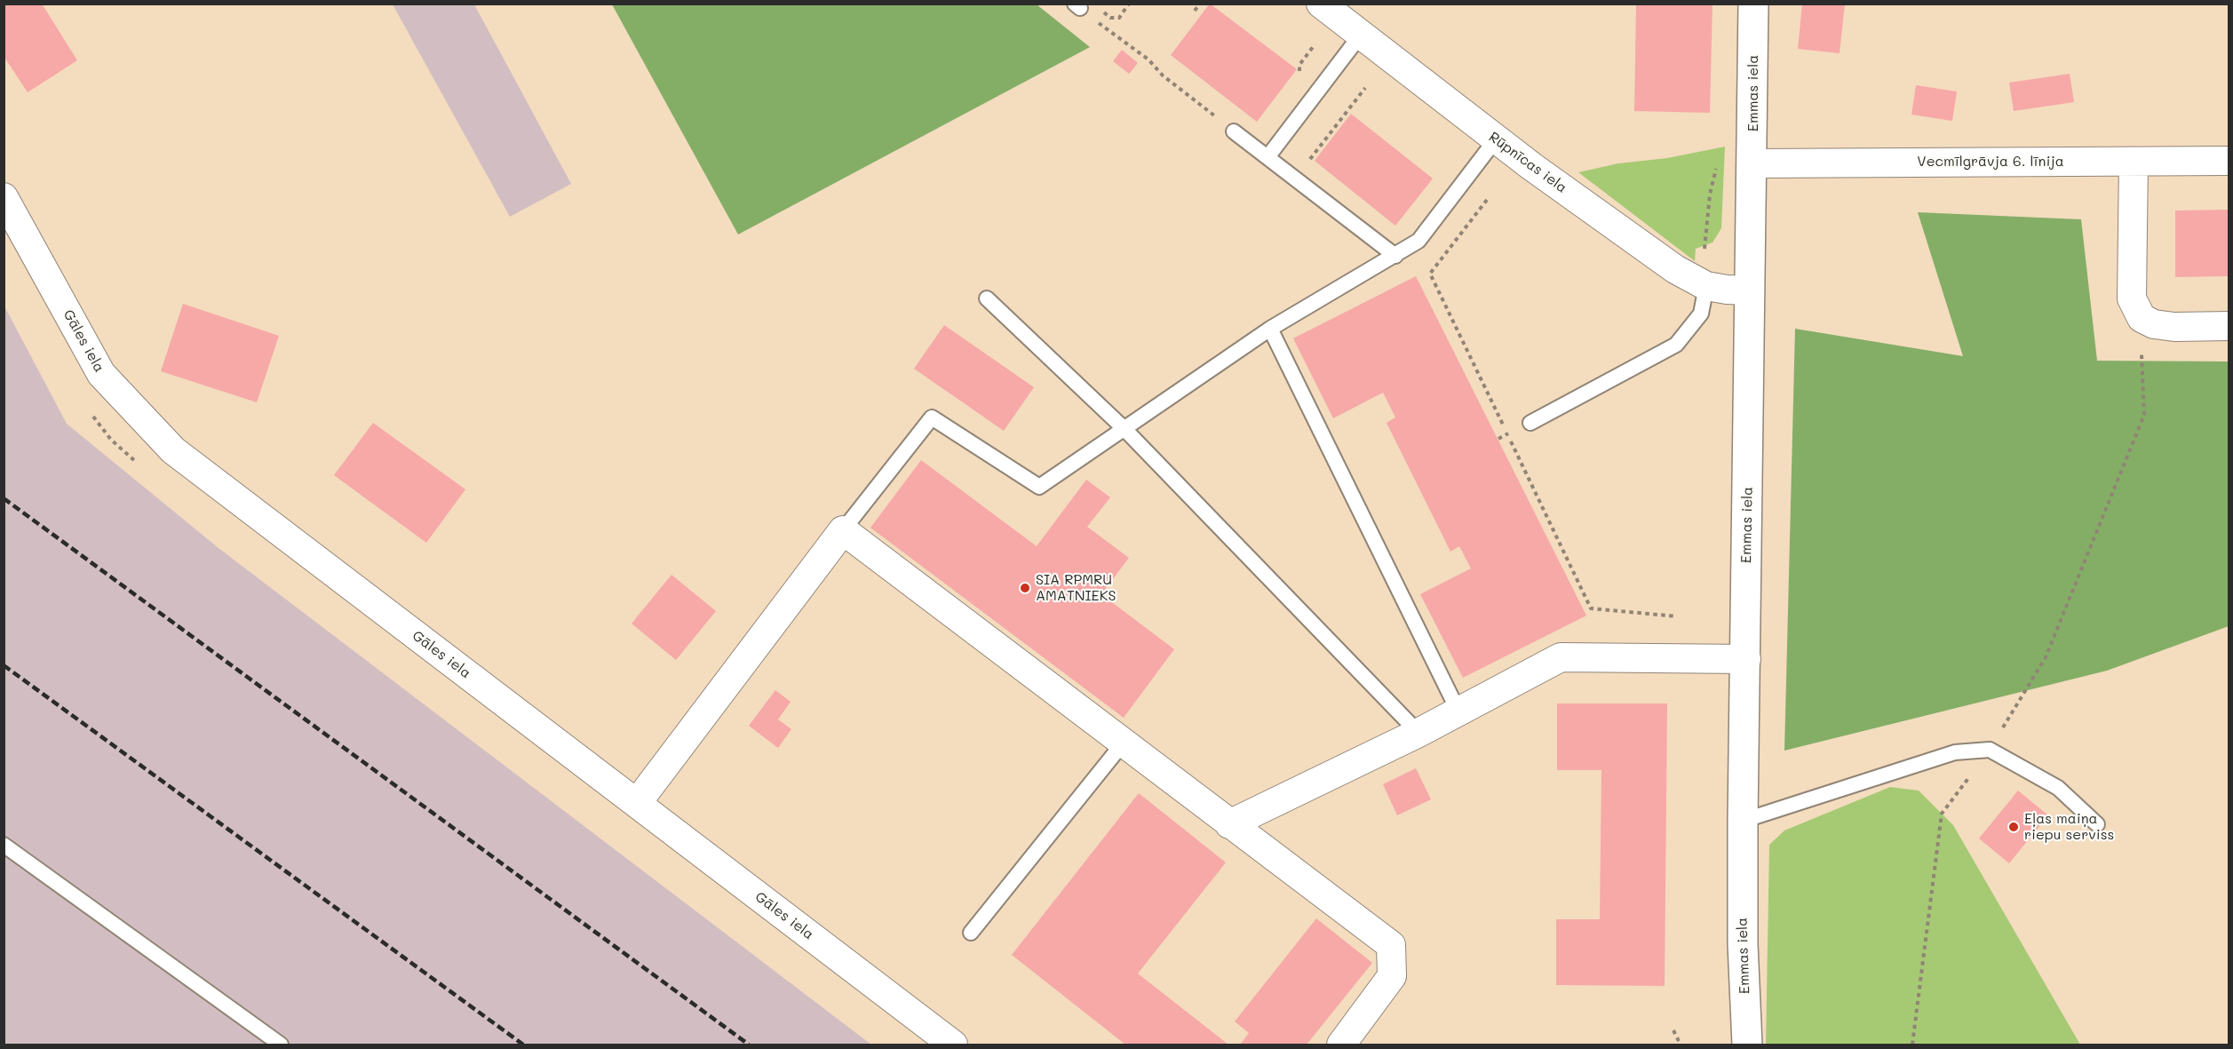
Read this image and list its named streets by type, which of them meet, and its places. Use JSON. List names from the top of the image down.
{
  "streets": {
    "main road": ["Emmas iela"],
    "street": ["Vecmīlgrāvja 6. līnija", "Rūpnīcas iela", "Gāles iela"]
  },
  "crossings": [
    ["Emmas iela", "Vecmīlgrāvja 6. līnija"],
    ["Emmas iela", "Rūpnīcas iela"]
  ],
  "places": ["SIA RPMRU AMATNIEKS", "Eļas maiņa riepu serviss"]
}
